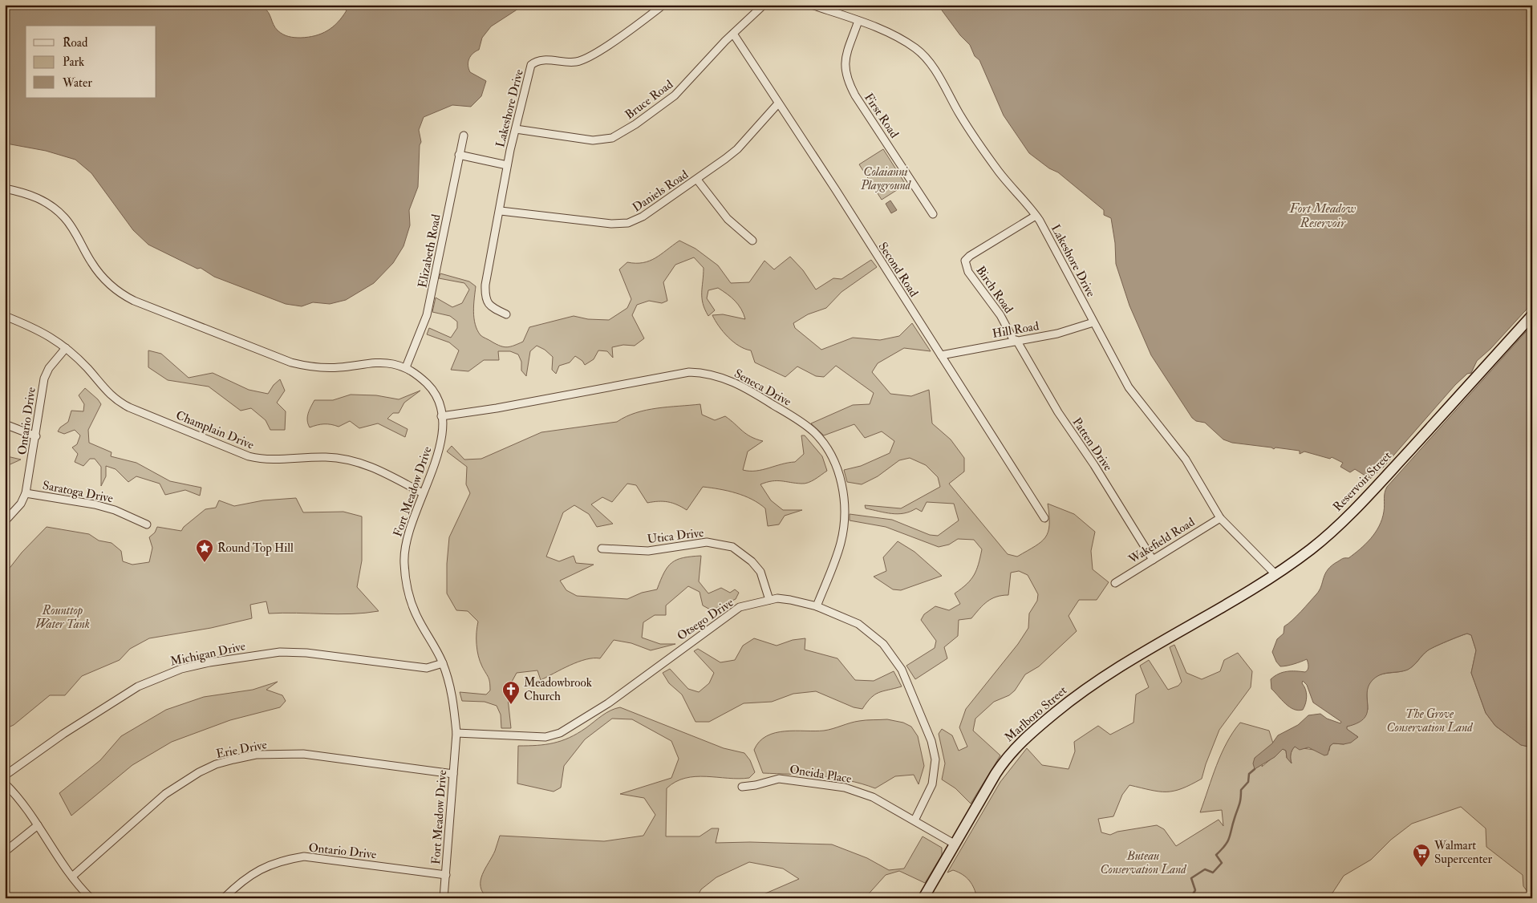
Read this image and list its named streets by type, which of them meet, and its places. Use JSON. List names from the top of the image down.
{
  "streets": {
    "street": [
      "Bruce Road",
      "Lakeshore Drive",
      "First Road",
      "Daniels Road",
      "Elizabeth Road",
      "Second Road",
      "Birch Road",
      "Hill Road",
      "Seneca Drive",
      "Ontario Drive",
      "Champlain Drive",
      "Patten Drive",
      "Reservoir Street",
      "Saratoga Drive",
      "Fort Meadow Drive",
      "Utica Drive",
      "Wakefield Road",
      "Otsego Drive",
      "Michigan Drive",
      "Marlboro Street",
      "Erie Drive",
      "Oneida Place"
    ]
  },
  "crossings": [
    ["Bruce Road", "Lakeshore Drive"],
    ["Bruce Road", "Second Road"],
    ["Lakeshore Drive", "First Road"],
    ["Lakeshore Drive", "Daniels Road"],
    ["Lakeshore Drive", "Birch Road"],
    ["Lakeshore Drive", "Hill Road"],
    ["Lakeshore Drive", "Reservoir Street"],
    ["Lakeshore Drive", "Wakefield Road"],
    ["Daniels Road", "Second Road"],
    ["Elizabeth Road", "Fort Meadow Drive"],
    ["Second Road", "Hill Road"],
    ["Birch Road", "Hill Road"],
    ["Birch Road", "Patten Drive"],
    ["Hill Road", "Patten Drive"],
    ["Seneca Drive", "Fort Meadow Drive"],
    ["Seneca Drive", "Otsego Drive"],
    ["Ontario Drive", "Champlain Drive"],
    ["Ontario Drive", "Saratoga Drive"],
    ["Ontario Drive", "Fort Meadow Drive"],
    ["Champlain Drive", "Fort Meadow Drive"],
    ["Patten Drive", "Wakefield Road"],
    ["Reservoir Street", "Marlboro Street"],
    ["Fort Meadow Drive", "Otsego Drive"],
    ["Fort Meadow Drive", "Michigan Drive"],
    ["Fort Meadow Drive", "Erie Drive"],
    ["Utica Drive", "Otsego Drive"],
    ["Otsego Drive", "Oneida Place"],
    ["Marlboro Street", "Oneida Place"]
  ],
  "water": ["Fort Meadow Reservoir"],
  "parks": [
    "Colaianni Playground",
    "Rounttop Water Tank",
    "The Grove Conservation Land",
    "Buteau Conservation Land"
  ],
  "places": {
    "place": ["Round Top Hill"],
    "church": ["Meadowbrook Church"],
    "supermarket": ["Walmart Supercenter"]
  },
  "legend": ["Road", "Park", "Water"]
}
